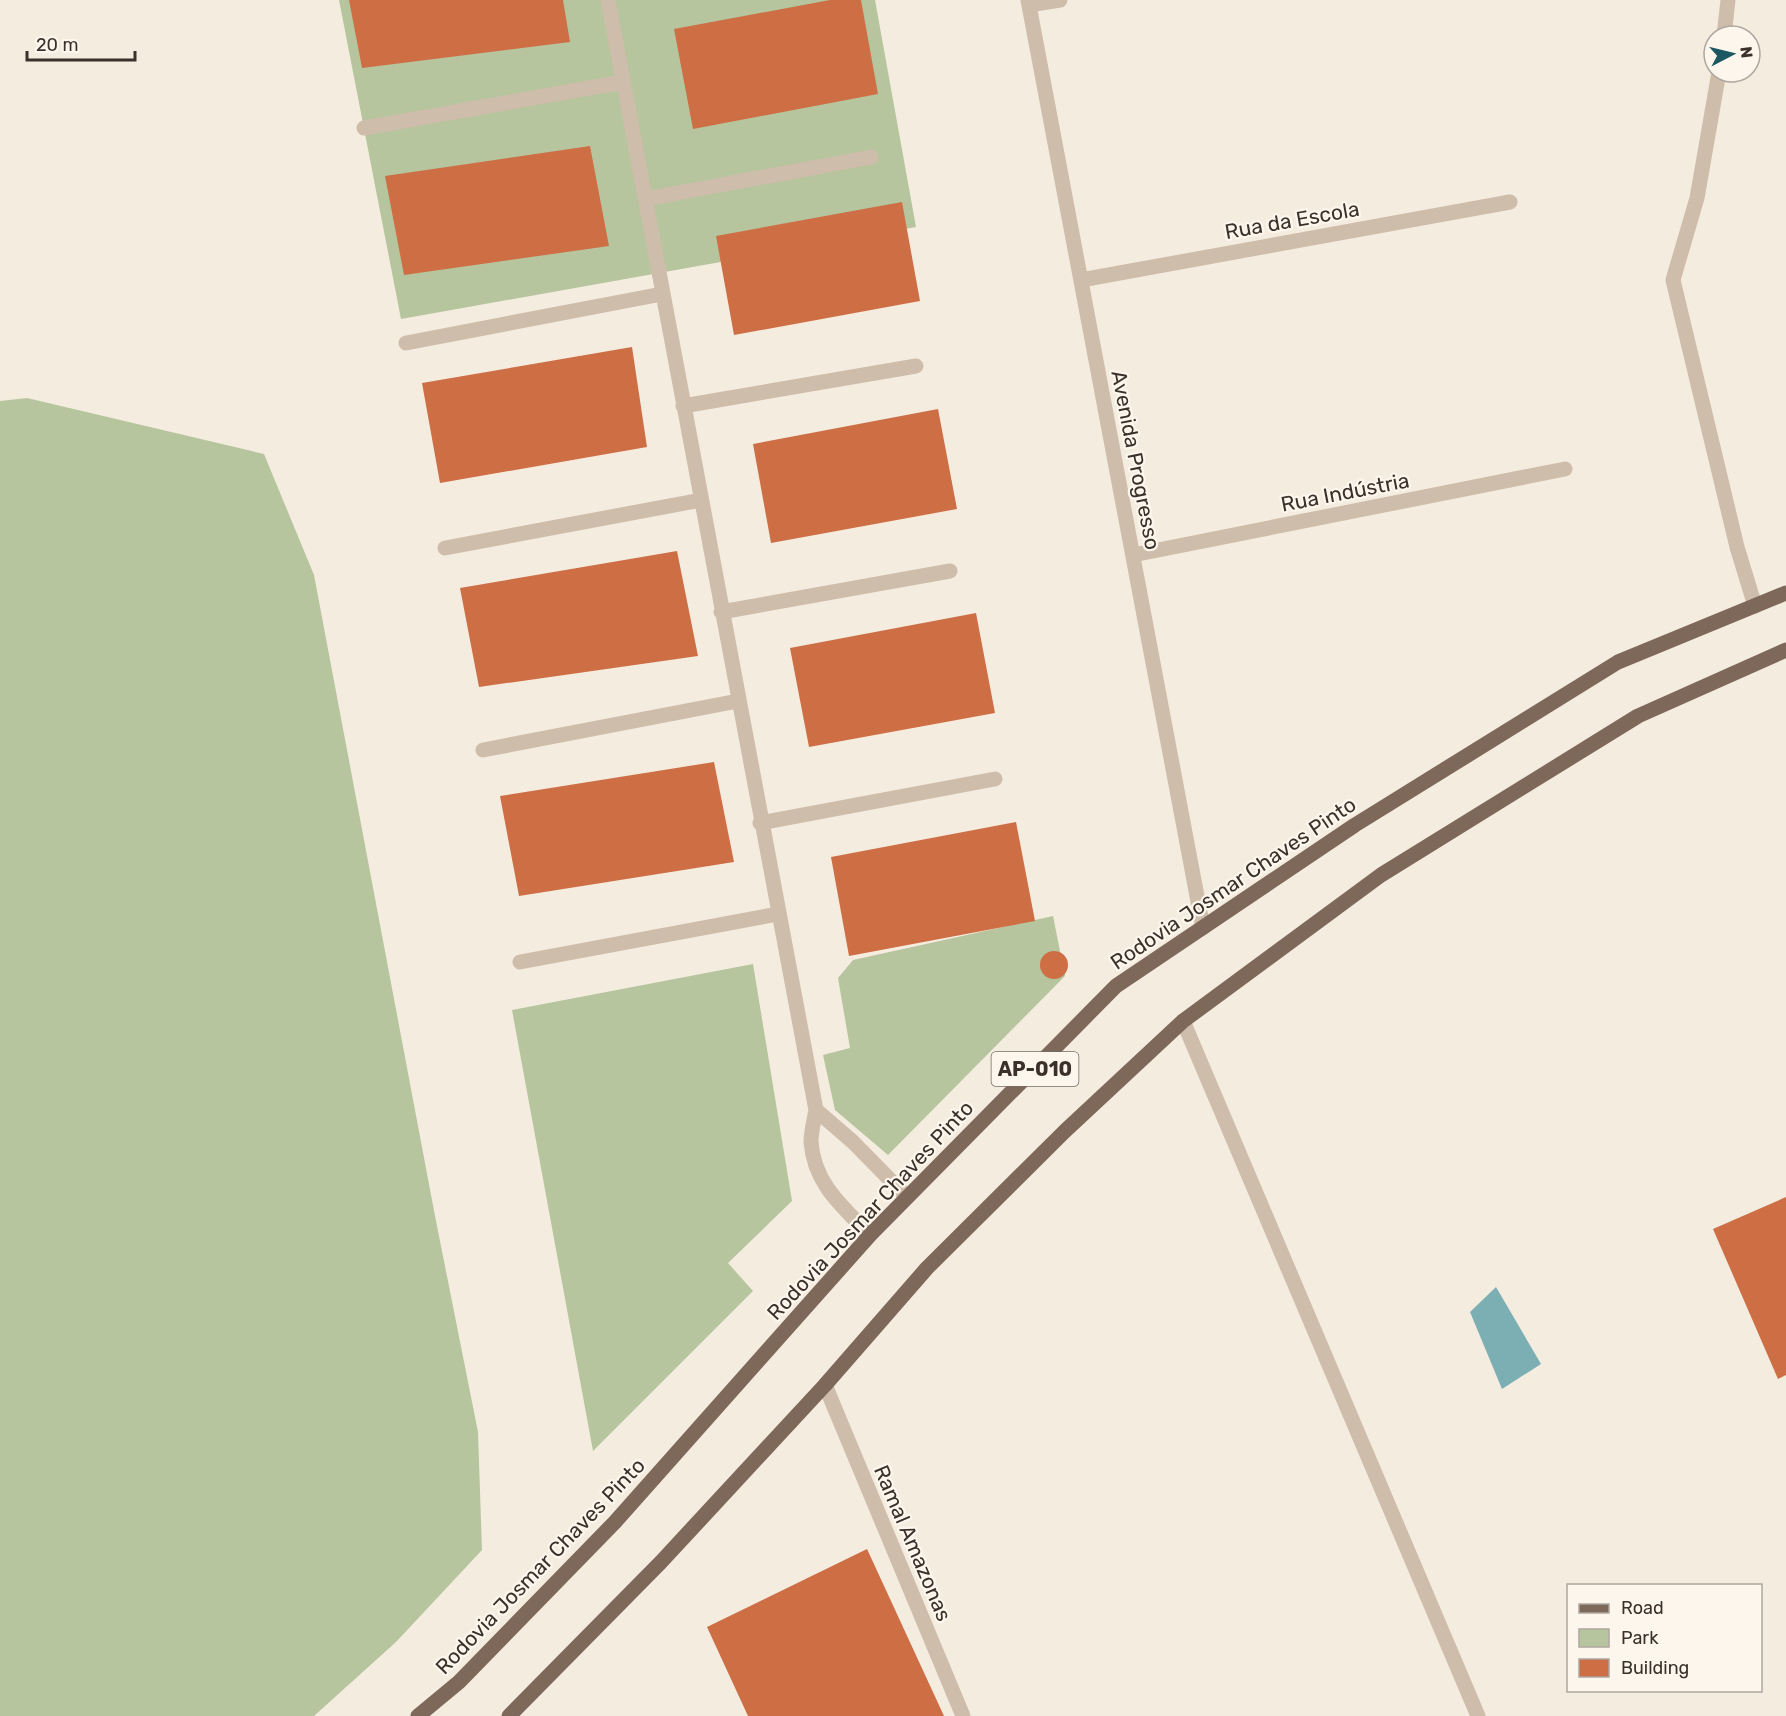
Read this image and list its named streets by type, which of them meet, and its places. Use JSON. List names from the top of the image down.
{
  "streets": {
    "main road": ["Rodovia Josmar Chaves Pinto", "AP-010"],
    "street": [
      "Rua da Escola",
      "Avenida Progresso",
      "Rua Indústria",
      "Ramal Amazonas"
    ]
  },
  "crossings": [
    ["Rua da Escola", "Avenida Progresso"],
    ["Avenida Progresso", "Rua Indústria"],
    ["Avenida Progresso", "Rodovia Josmar Chaves Pinto"],
    ["AP-010", "Ramal Amazonas"]
  ],
  "legend": ["Road", "Park", "Building"],
  "scale_bar": "20 m",
  "north": "right"
}
